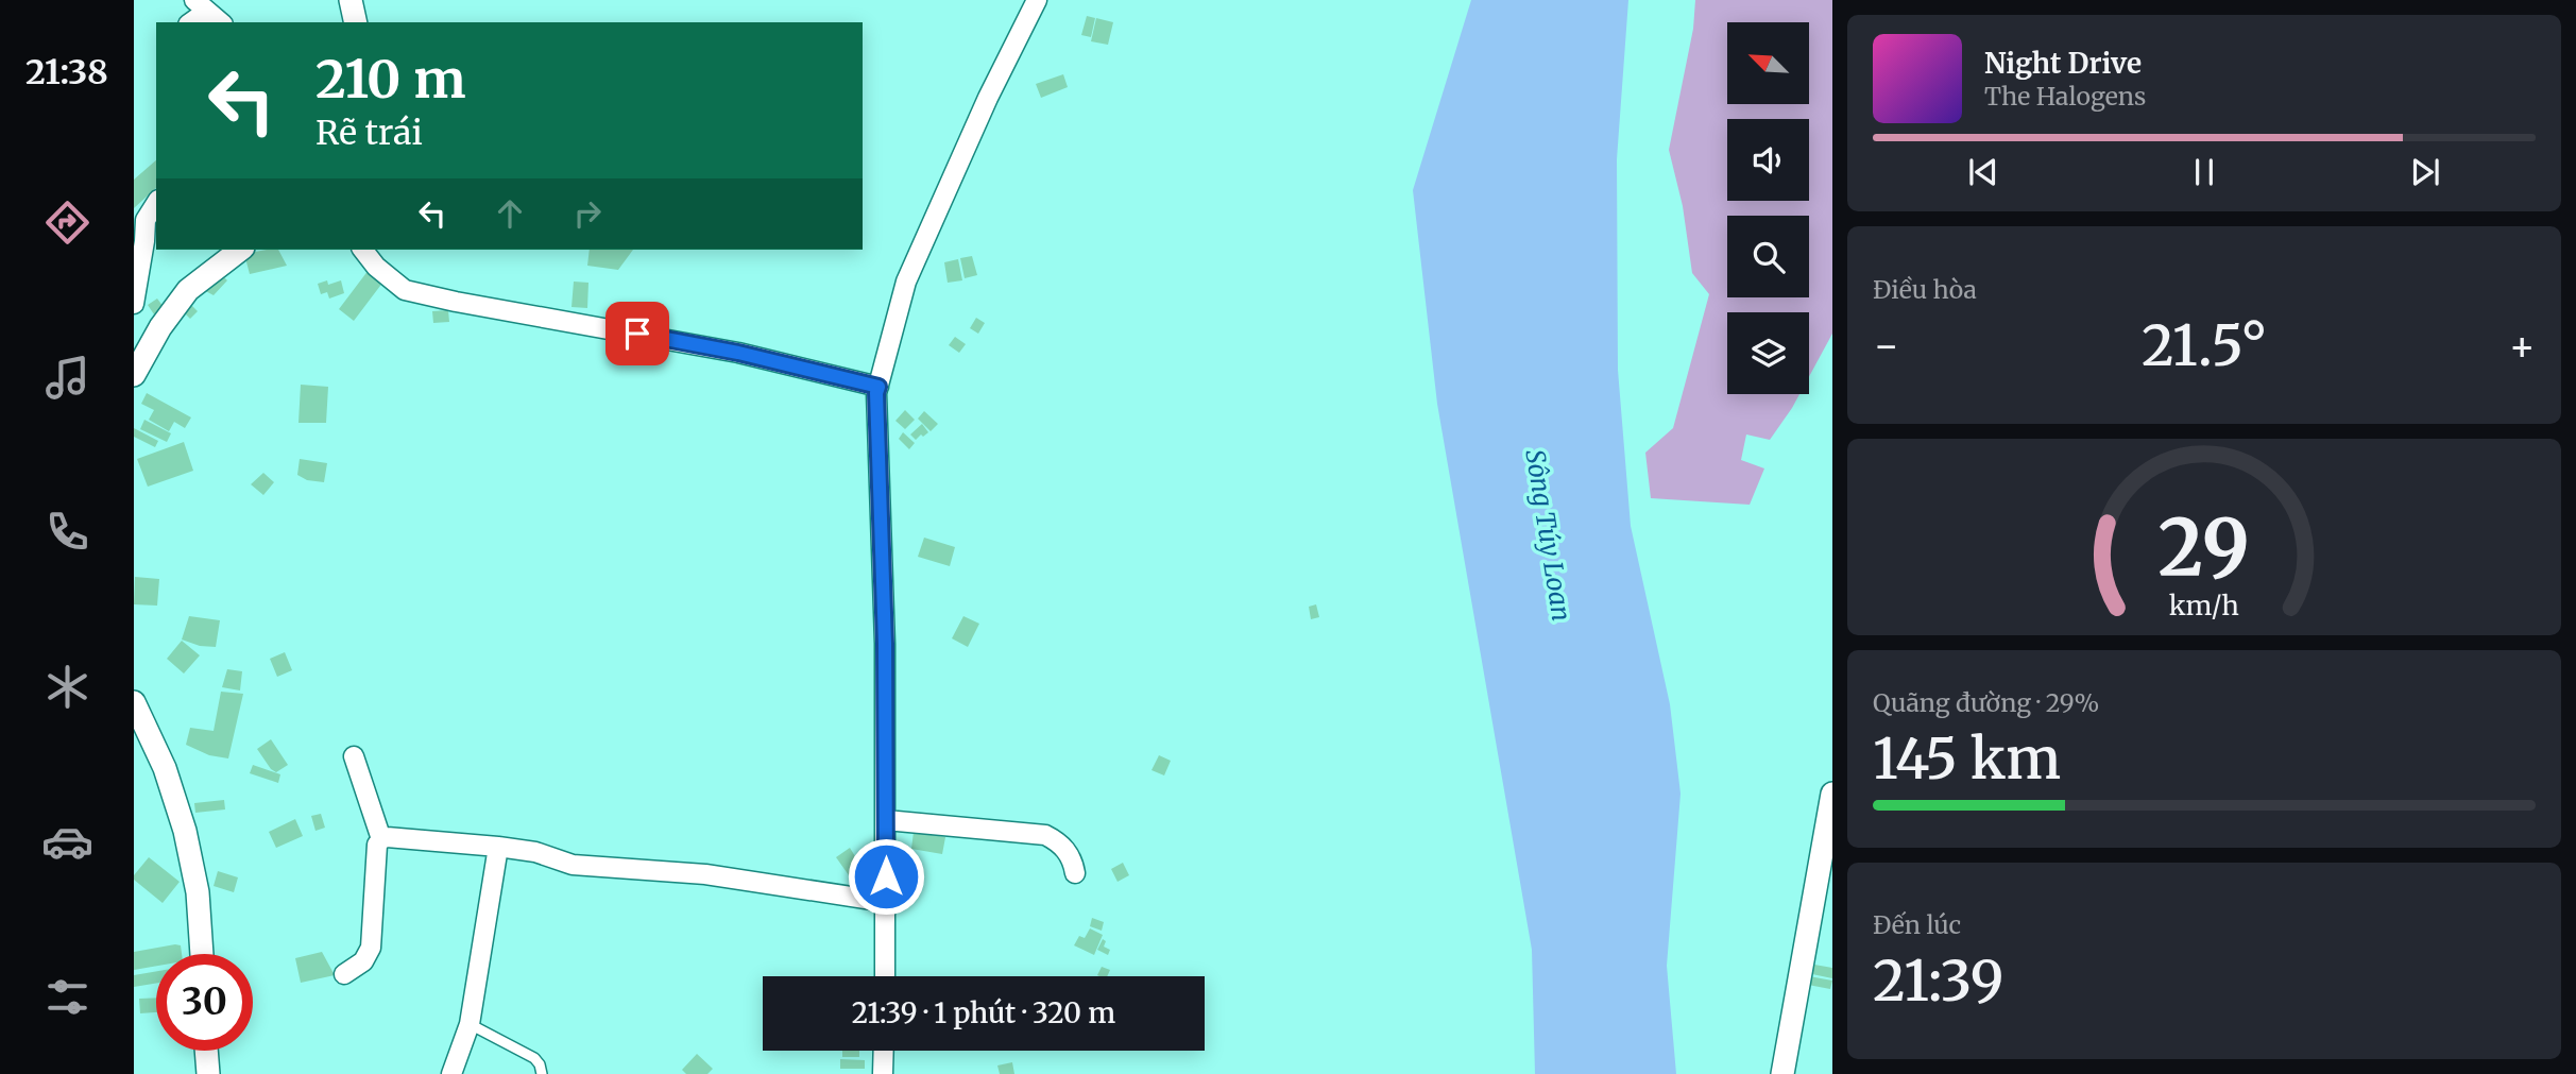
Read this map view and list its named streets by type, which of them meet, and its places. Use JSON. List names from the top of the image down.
{
  "water": ["Sông Túy Loan"],
  "north": "top left",
  "page": {
    "tabs": "21:38",
    "turn": ["210 m", "Rẽ trái"],
    "song": ["Night Drive", "The Halogens"],
    "tile": [
      "Điều hòa",
      ["Quãng đường · 29%", "145 km"],
      ["Đến lúc", "21:39"]
    ],
    "heat": ["−", "21.5°", "+"],
    "limit": "30",
    "trip": "21:39 · 1 phút · 320 m",
    "gauge": ["29", "km/h"]
  }
}
